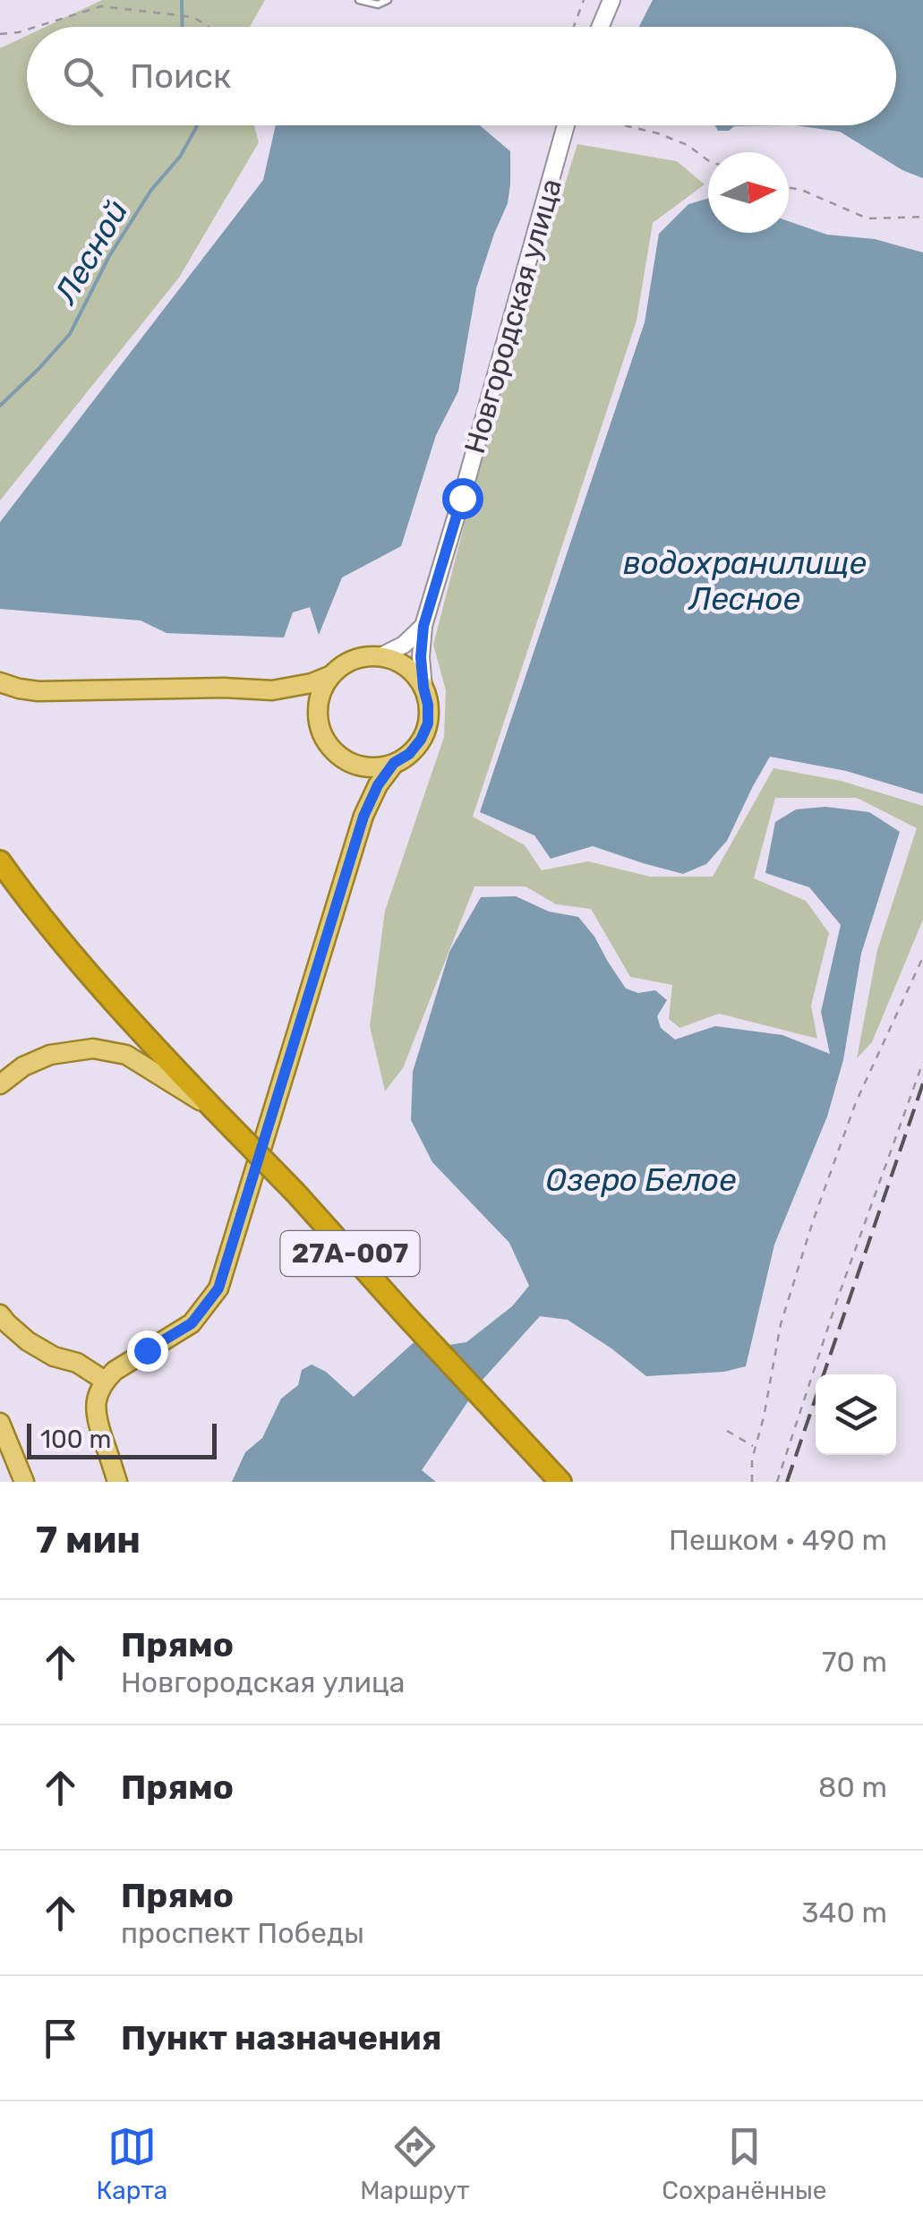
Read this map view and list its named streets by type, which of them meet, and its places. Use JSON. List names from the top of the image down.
{
  "streets": {
    "highway": ["27А-007"],
    "street": ["Новгородская улица"]
  },
  "water": ["Лесной", "водохранилище Лесное", "Озеро Белое"],
  "scale_bar": "100 m",
  "north": "right",
  "page": {
    "search": "Поиск",
    "scale": "100 m",
    "heading": ["7 мин", "Пешком · 490 m"],
    "list": [
      ["Прямо", "Новгородская улица", "70 m"],
      ["Прямо", "80 m"],
      ["Прямо", "проспект Победы", "340 m"],
      "Пункт назначения"
    ],
    "nav": ["Карта", "Маршрут", "Сохранённые"]
  }
}
